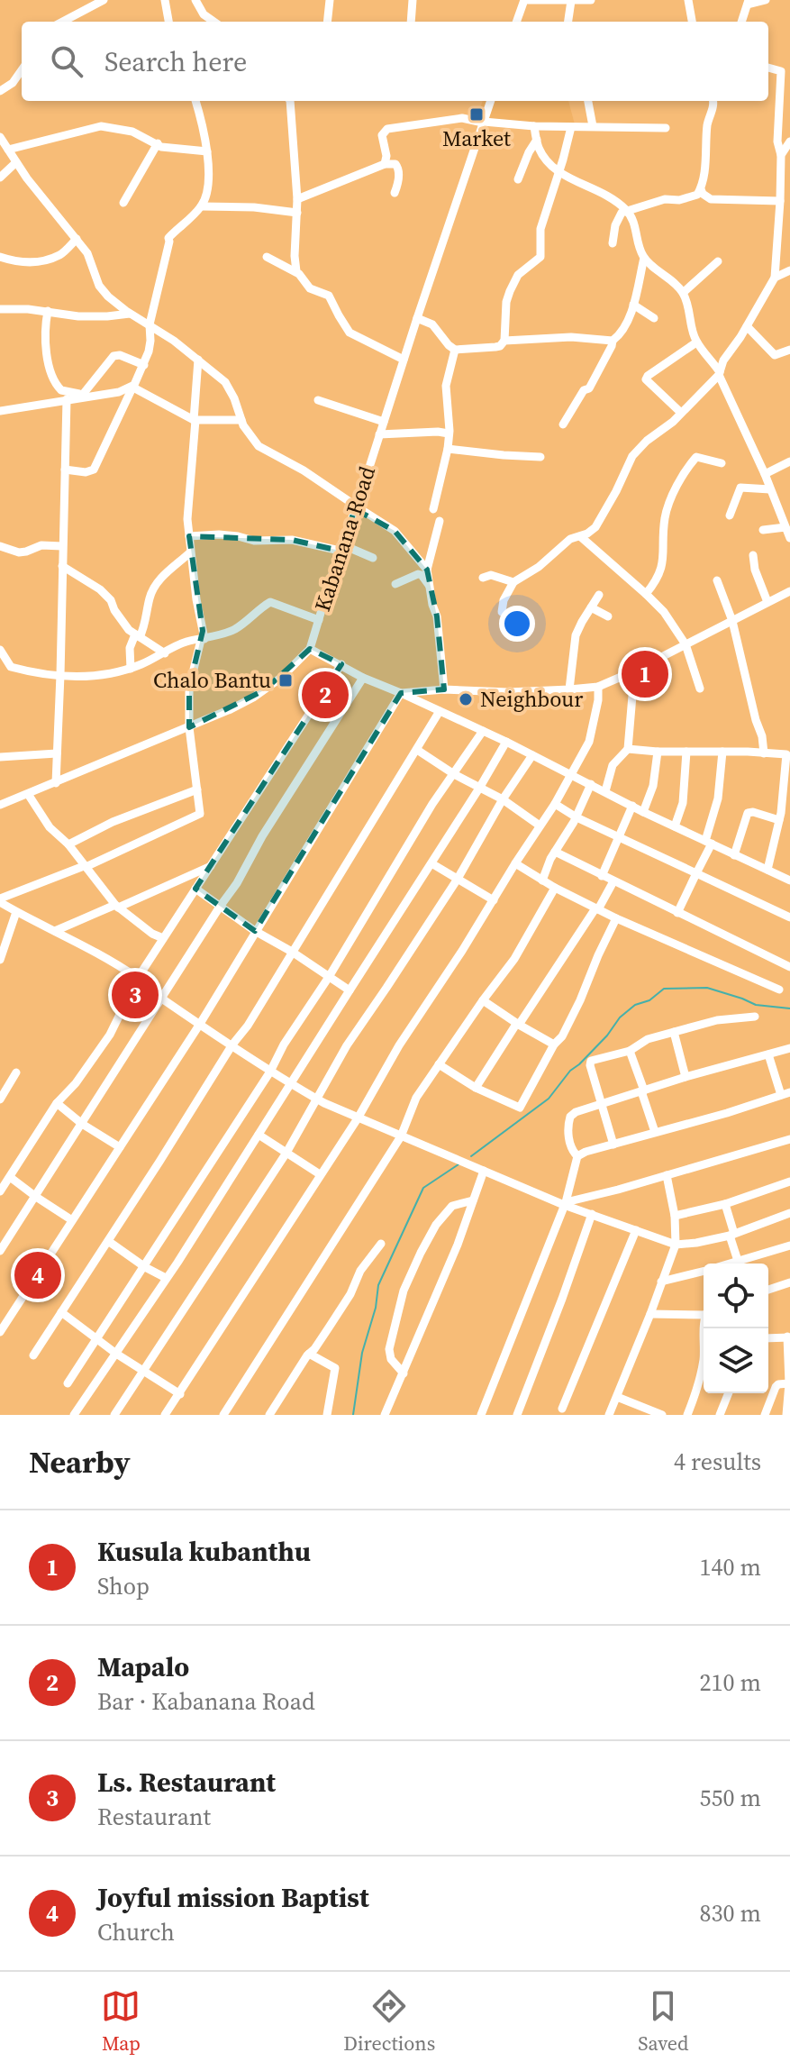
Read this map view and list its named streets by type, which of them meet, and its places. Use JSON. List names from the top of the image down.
{
  "streets": {
    "street": ["Kabanana Road"]
  },
  "places": {
    "transit": ["Market", "Chalo Bantu"],
    "other": ["Neighbour"]
  },
  "page": {
    "search": "Search here",
    "pins": [
      "1",
      "2",
      "3",
      "4"
    ],
    "heading": ["Nearby", "4 results"],
    "list": [
      {
        "mark": "1",
        "name": "Kusula kubanthu",
        "note": "Shop",
        "value": "140 m"
      },
      {
        "mark": "2",
        "name": "Mapalo",
        "note": "Bar · Kabanana Road",
        "value": "210 m"
      },
      {
        "mark": "3",
        "name": "Ls. Restaurant",
        "note": "Restaurant",
        "value": "550 m"
      },
      {
        "mark": "4",
        "name": "Joyful mission Baptist",
        "note": "Church",
        "value": "830 m"
      }
    ],
    "nav": ["Map", "Directions", "Saved"]
  }
}
